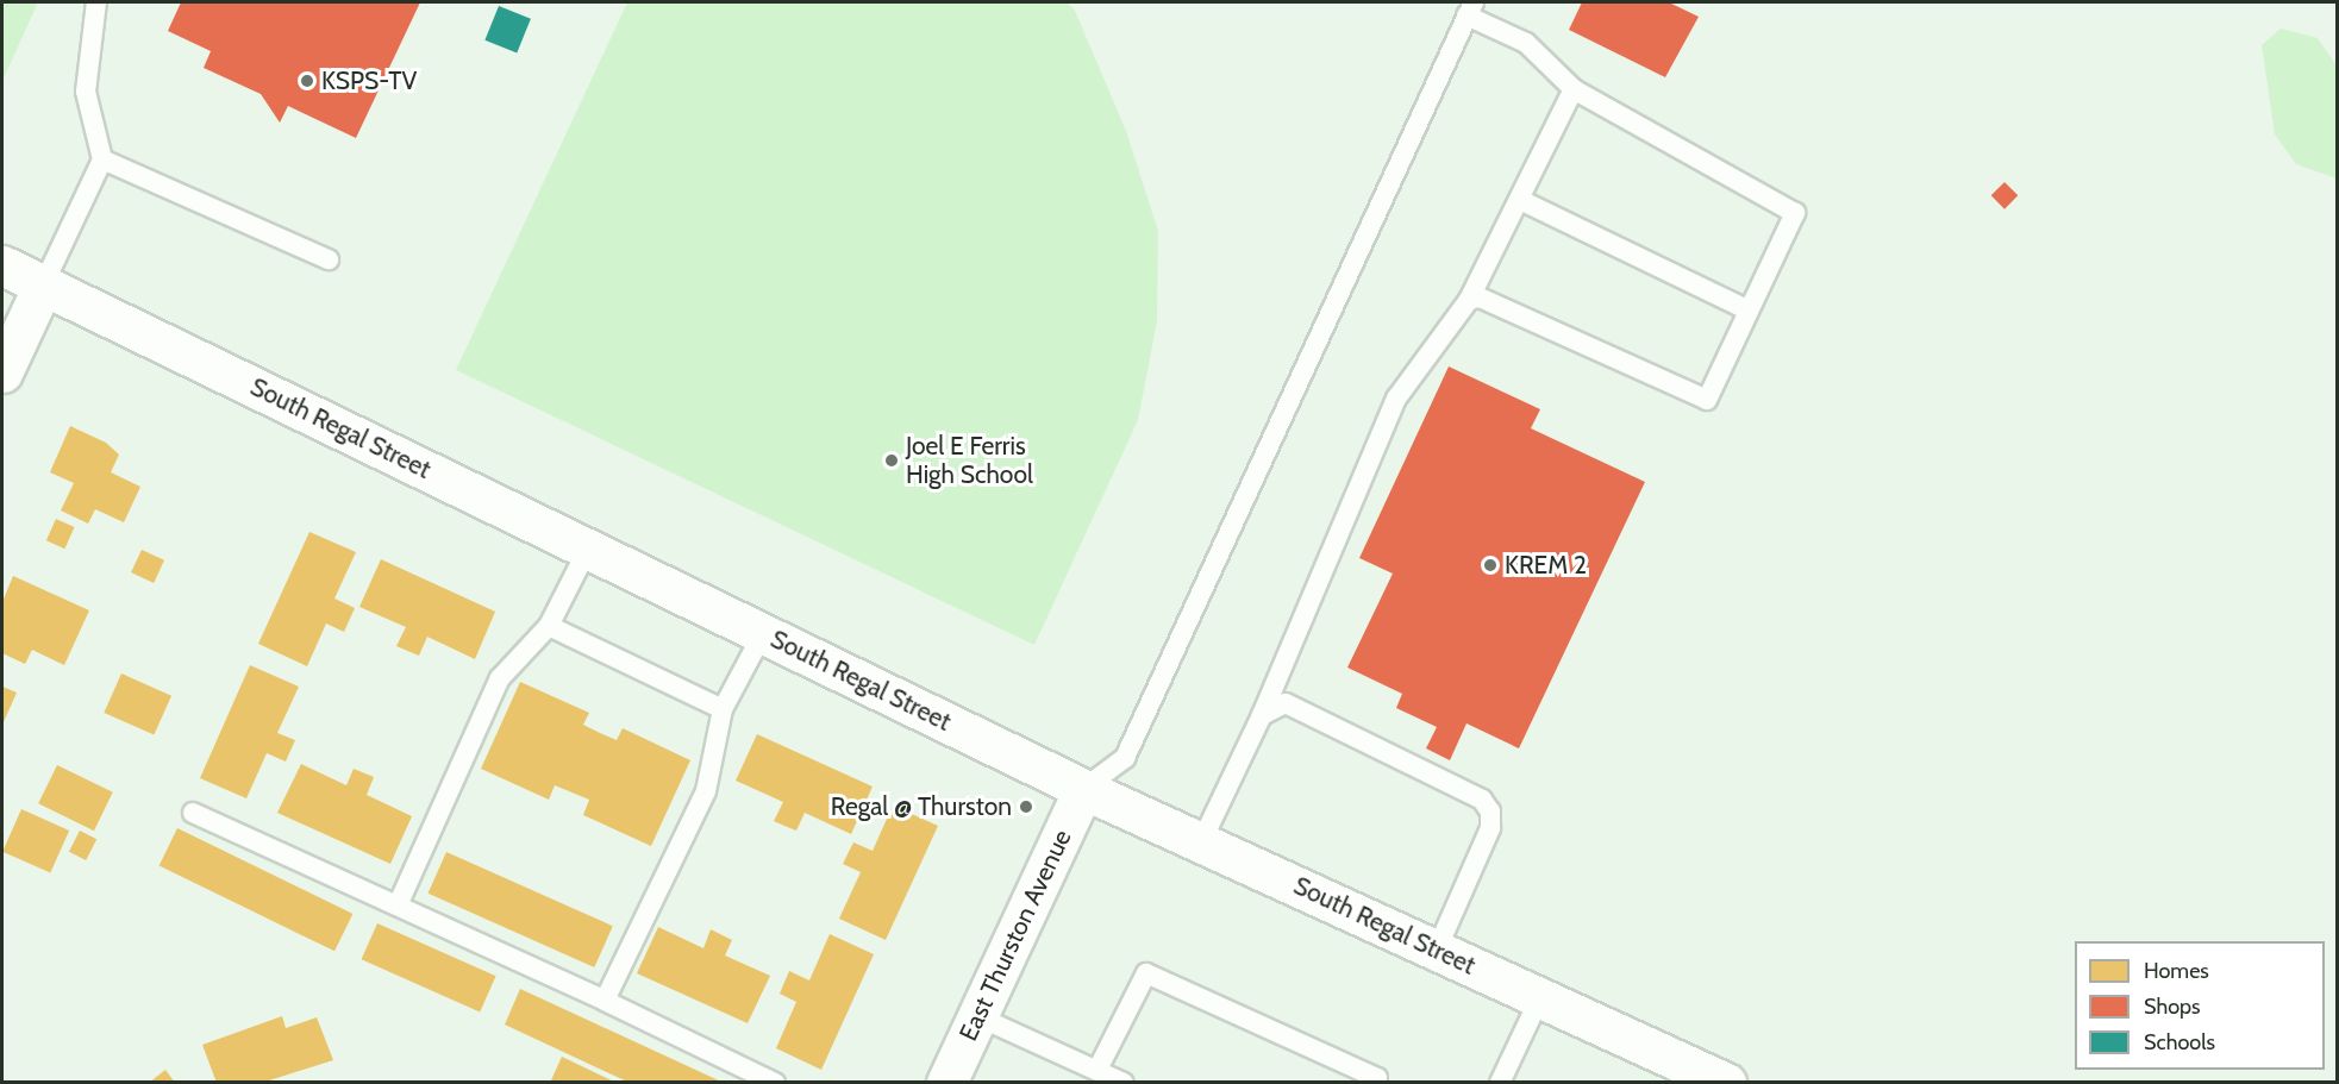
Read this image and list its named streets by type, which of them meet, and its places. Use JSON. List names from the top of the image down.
{
  "streets": {
    "main road": ["South Regal Street", "East Thurston Avenue"]
  },
  "crossings": [
    ["South Regal Street", "East Thurston Avenue"]
  ],
  "places": [
    "KSPS-TV",
    "Joel E Ferris High School",
    "KREM 2",
    "Regal @ Thurston"
  ],
  "legend": ["Homes", "Shops", "Schools"]
}
